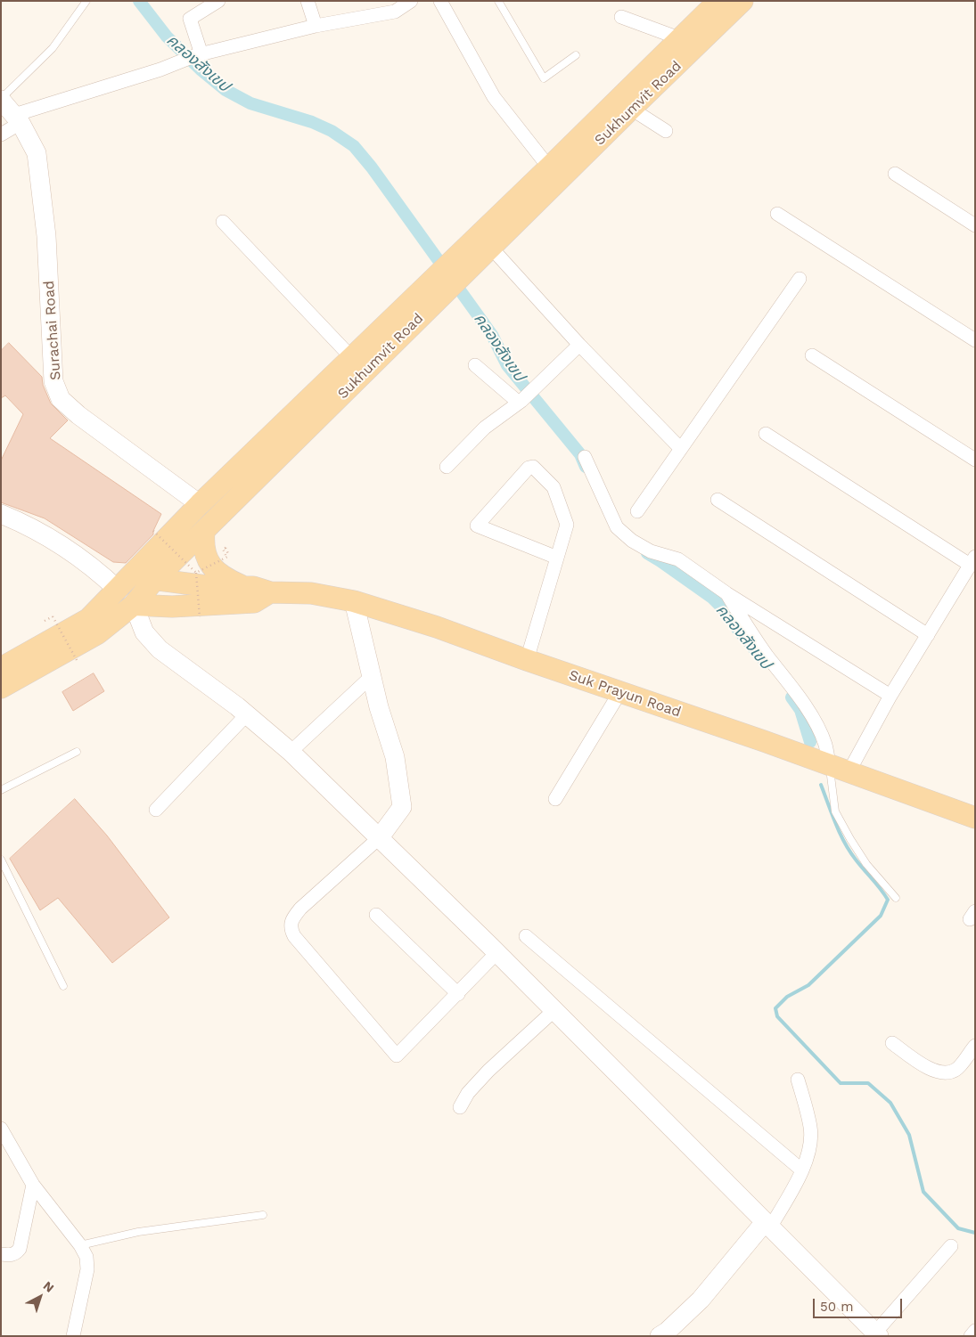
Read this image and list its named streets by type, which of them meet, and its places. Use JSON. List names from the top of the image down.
{
  "streets": {
    "main road": ["Sukhumvit Road", "Suk Prayun Road"],
    "street": ["Surachai Road"]
  },
  "crossings": [
    ["Sukhumvit Road", "Surachai Road"],
    ["Sukhumvit Road", "Suk Prayun Road"]
  ],
  "water": ["คลองสังเขป"],
  "scale_bar": "50 m",
  "north": "top right"
}
